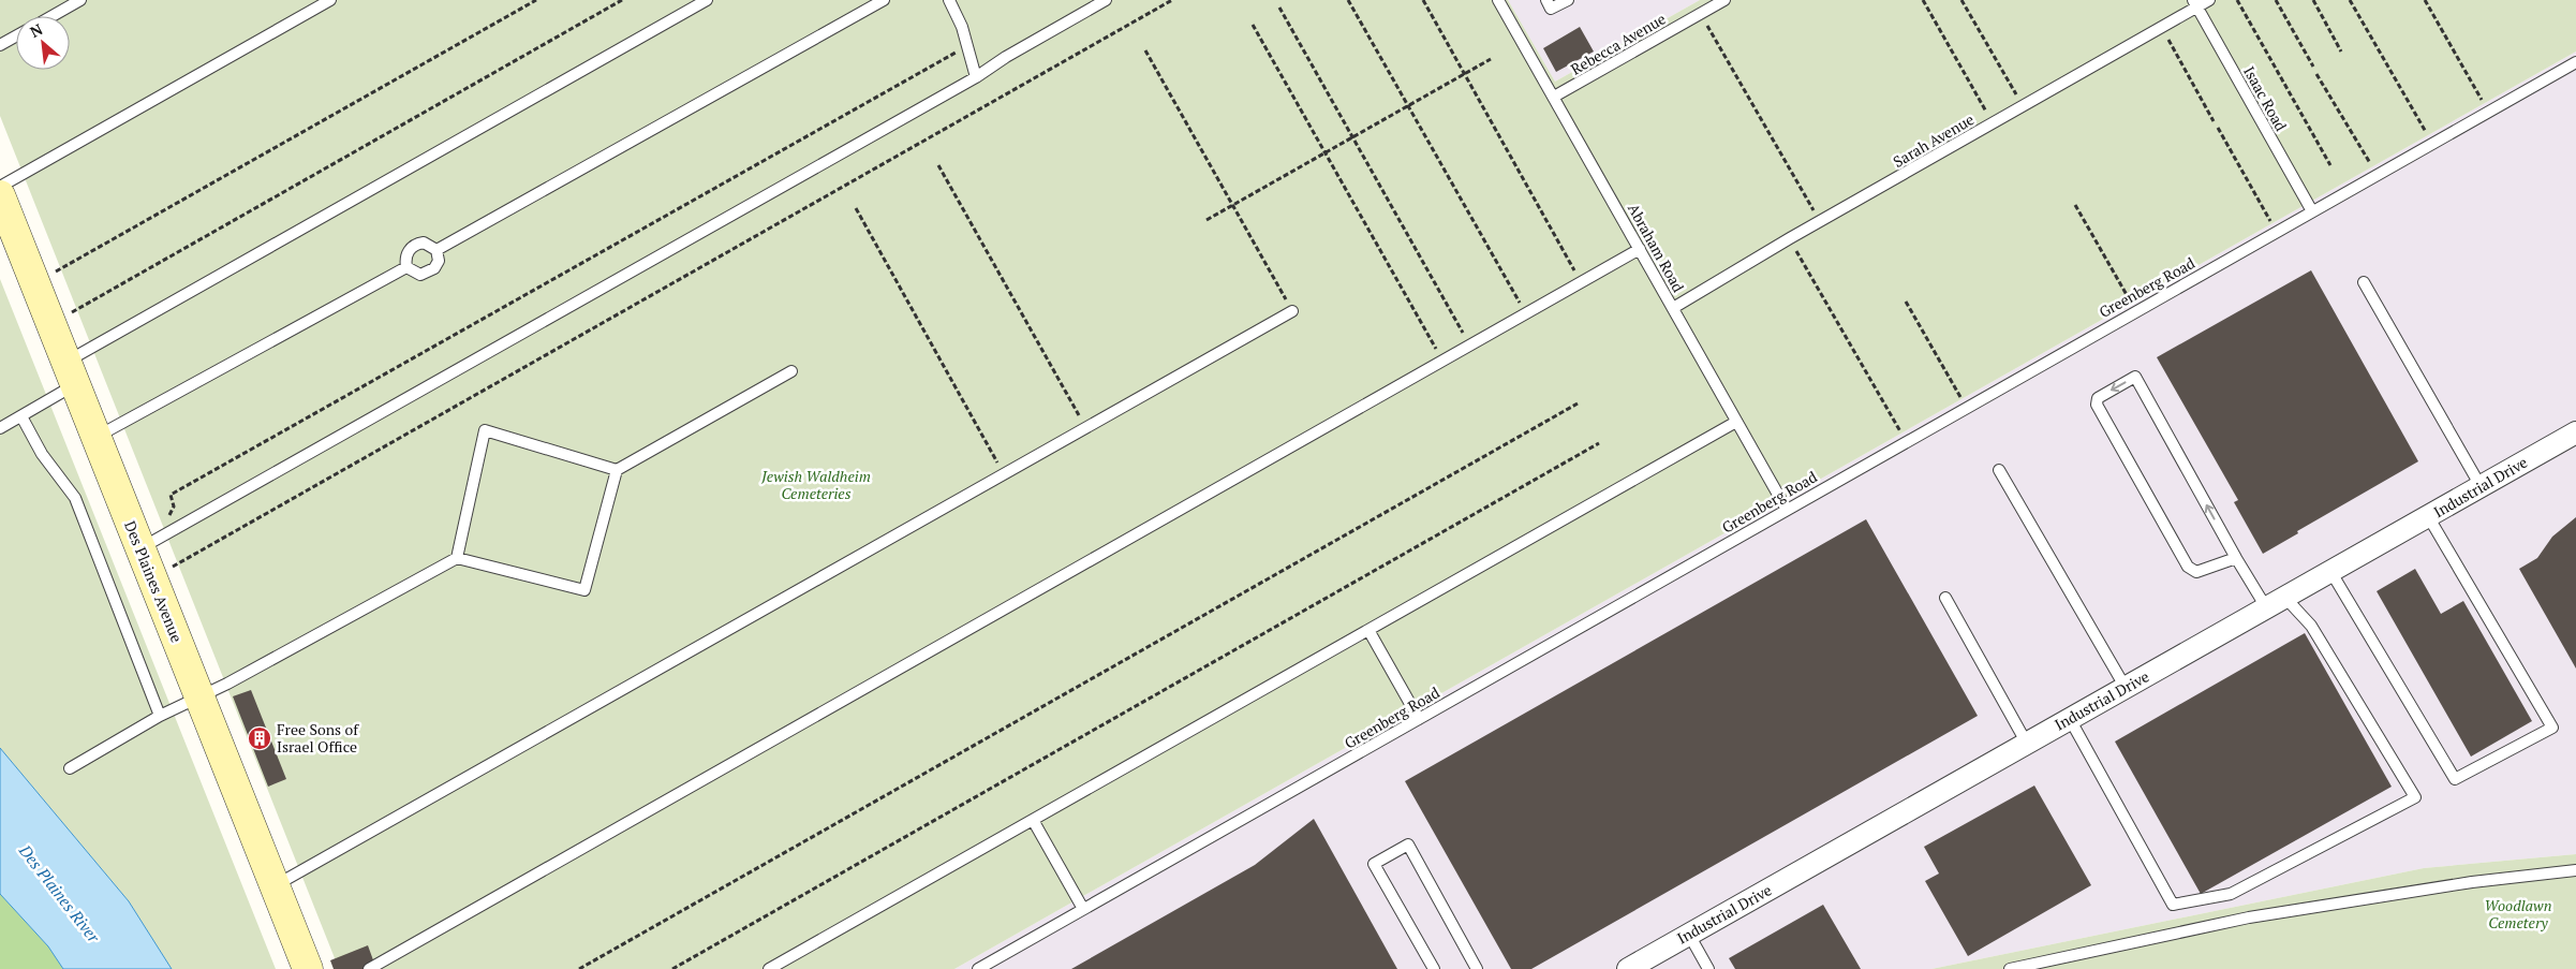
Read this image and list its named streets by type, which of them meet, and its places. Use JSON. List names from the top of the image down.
{
  "streets": {
    "main road": ["Des Plaines Avenue"],
    "street": ["Industrial Drive"],
    "lane": [
      "Rebecca Avenue",
      "Isaac Road",
      "Sarah Avenue",
      "Abraham Road",
      "Greenberg Road"
    ]
  },
  "crossings": [
    ["Rebecca Avenue", "Abraham Road"],
    ["Isaac Road", "Sarah Avenue"],
    ["Isaac Road", "Greenberg Road"],
    ["Sarah Avenue", "Abraham Road"],
    ["Abraham Road", "Greenberg Road"]
  ],
  "water": ["Des Plaines River"],
  "parks": ["Jewish Waldheim Cemeteries", "Woodlawn Cemetery"],
  "places": {
    "building": ["Free Sons of Israel Office"]
  },
  "north": "top left"
}
